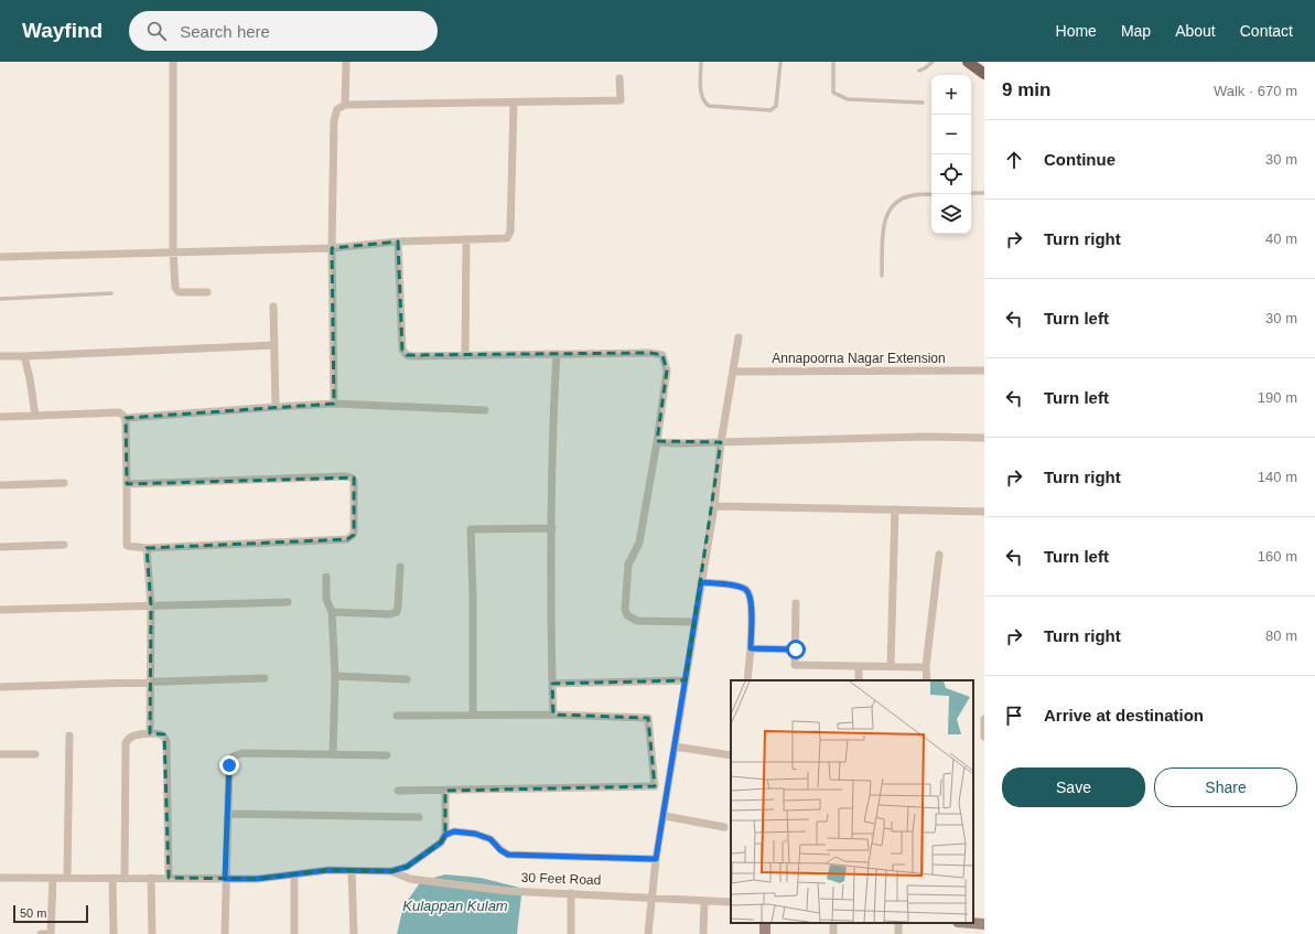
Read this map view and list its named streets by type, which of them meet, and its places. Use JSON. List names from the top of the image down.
{
  "streets": {
    "street": ["Annapoorna Nagar Extension", "30 Feet Road"]
  },
  "water": ["Kulappan Kulam"],
  "scale_bar": "50 m",
  "page": {
    "header": "Wayfind",
    "search": "Search here",
    "nav": [
      "Home",
      "Map",
      "About",
      "Contact"
    ],
    "heading": ["9 min", "Walk · 670 m"],
    "map_buttons": ["+", "−"],
    "list": [
      ["Continue", "30 m"],
      ["Turn right", "40 m"],
      ["Turn left", "30 m"],
      ["Turn left", "190 m"],
      ["Turn right", "140 m"],
      ["Turn left", "160 m"],
      ["Turn right", "80 m"],
      "Arrive at destination"
    ],
    "buttons": ["Save", "Share"],
    "scale": "50 m"
  }
}
